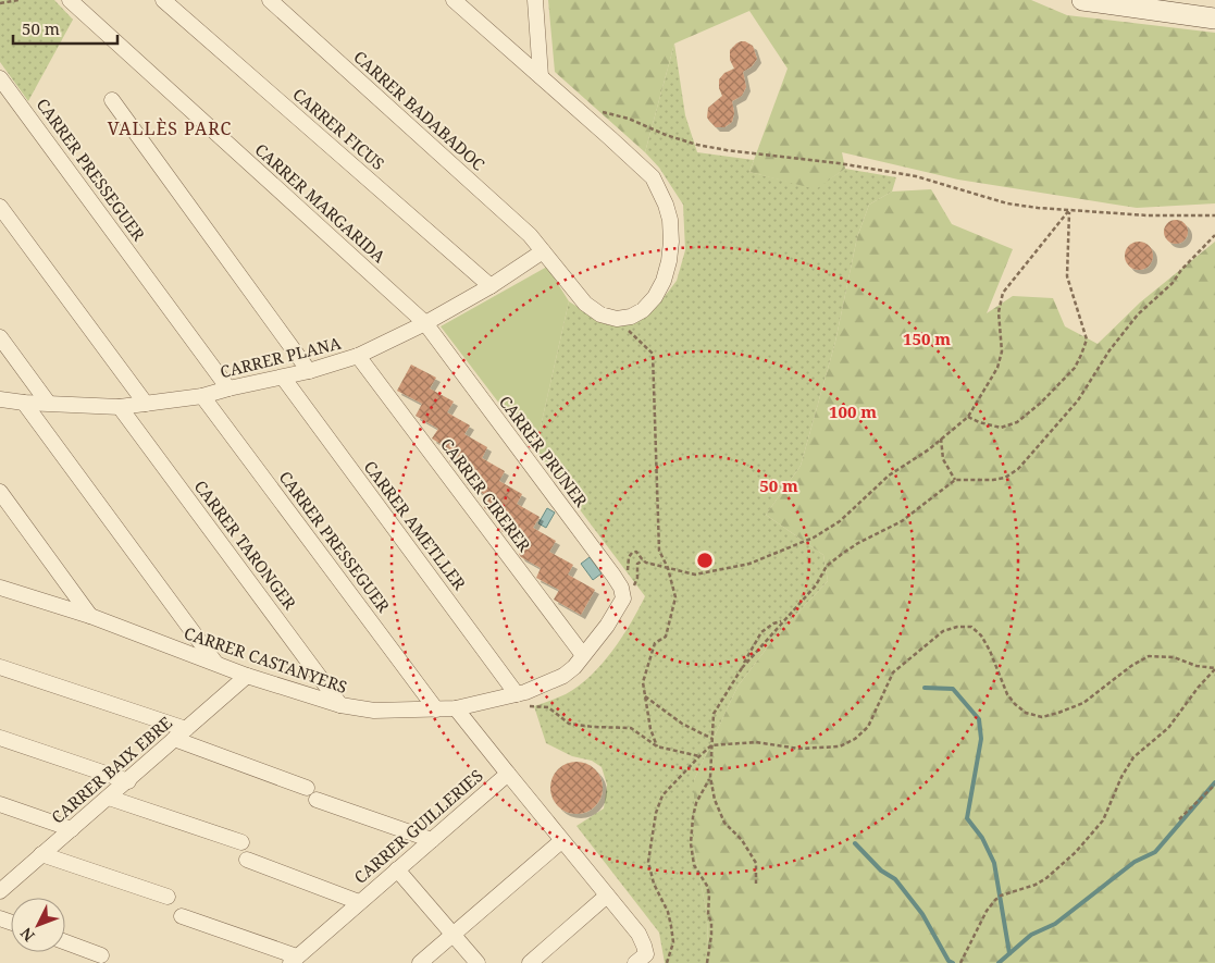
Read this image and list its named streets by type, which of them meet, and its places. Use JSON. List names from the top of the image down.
{
  "streets": {
    "street": [
      "CARRER BADABADOC",
      "CARRER FICUS",
      "CARRER PRESSEGUER",
      "CARRER MARGARIDA",
      "CARRER PLANA",
      "CARRER PRUNER",
      "CARRER CIRERER",
      "CARRER AMETLLER",
      "CARRER TARONGER",
      "CARRER CASTANYERS",
      "CARRER BAIX EBRE",
      "CARRER GUILLERIES"
    ]
  },
  "crossings": [
    ["CARRER BADABADOC", "CARRER PLANA"],
    ["CARRER FICUS", "CARRER PLANA"],
    ["CARRER PRESSEGUER", "CARRER PLANA"],
    ["CARRER PRESSEGUER", "CARRER CASTANYERS"],
    ["CARRER MARGARIDA", "CARRER PLANA"],
    ["CARRER MARGARIDA", "CARRER PRUNER"],
    ["CARRER PLANA", "CARRER PRUNER"],
    ["CARRER PLANA", "CARRER CIRERER"],
    ["CARRER PLANA", "CARRER AMETLLER"],
    ["CARRER PLANA", "CARRER TARONGER"],
    ["CARRER PRUNER", "CARRER CASTANYERS"],
    ["CARRER CIRERER", "CARRER CASTANYERS"],
    ["CARRER AMETLLER", "CARRER CASTANYERS"],
    ["CARRER TARONGER", "CARRER CASTANYERS"],
    ["CARRER CASTANYERS", "CARRER BAIX EBRE"],
    ["CARRER CASTANYERS", "CARRER GUILLERIES"]
  ],
  "districts": ["VALLÈS PARC"],
  "scale_bar": "50 m",
  "north": "bottom left",
  "rings": ["150 m", "100 m", "50 m"]
}
